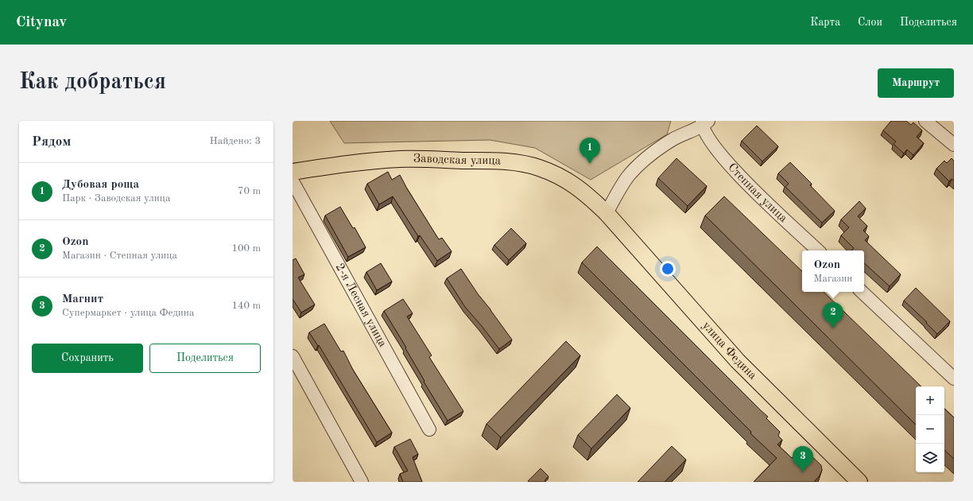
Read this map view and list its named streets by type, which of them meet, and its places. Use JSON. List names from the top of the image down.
{
  "streets": {
    "main road": ["Заводская улица", "улица Федина"],
    "street": ["Степная улица", "2-я Лесная улица"]
  },
  "crossings": [
    ["Заводская улица", "улица Федина"]
  ],
  "page": {
    "header": "Citynav",
    "nav": ["Карта", "Слои", "Поделиться"],
    "buttons": [
      "Маршрут",
      ["Сохранить", "Поделиться"]
    ],
    "title": "Как добраться",
    "heading": ["Рядом", "Найдено: 3"],
    "pins": ["1", "2", "3"],
    "list": [
      {
        "mark": "1",
        "name": "Дубовая роща",
        "note": "Парк · Заводская улица",
        "value": "70 m"
      },
      {
        "mark": "2",
        "name": "Ozon",
        "note": "Магазин · Степная улица",
        "value": "100 m"
      },
      {
        "mark": "3",
        "name": "Магнит",
        "note": "Супермаркет · улица Федина",
        "value": "140 m"
      }
    ],
    "popup": ["Ozon", "Магазин"],
    "map_buttons": ["+", "−"]
  }
}
